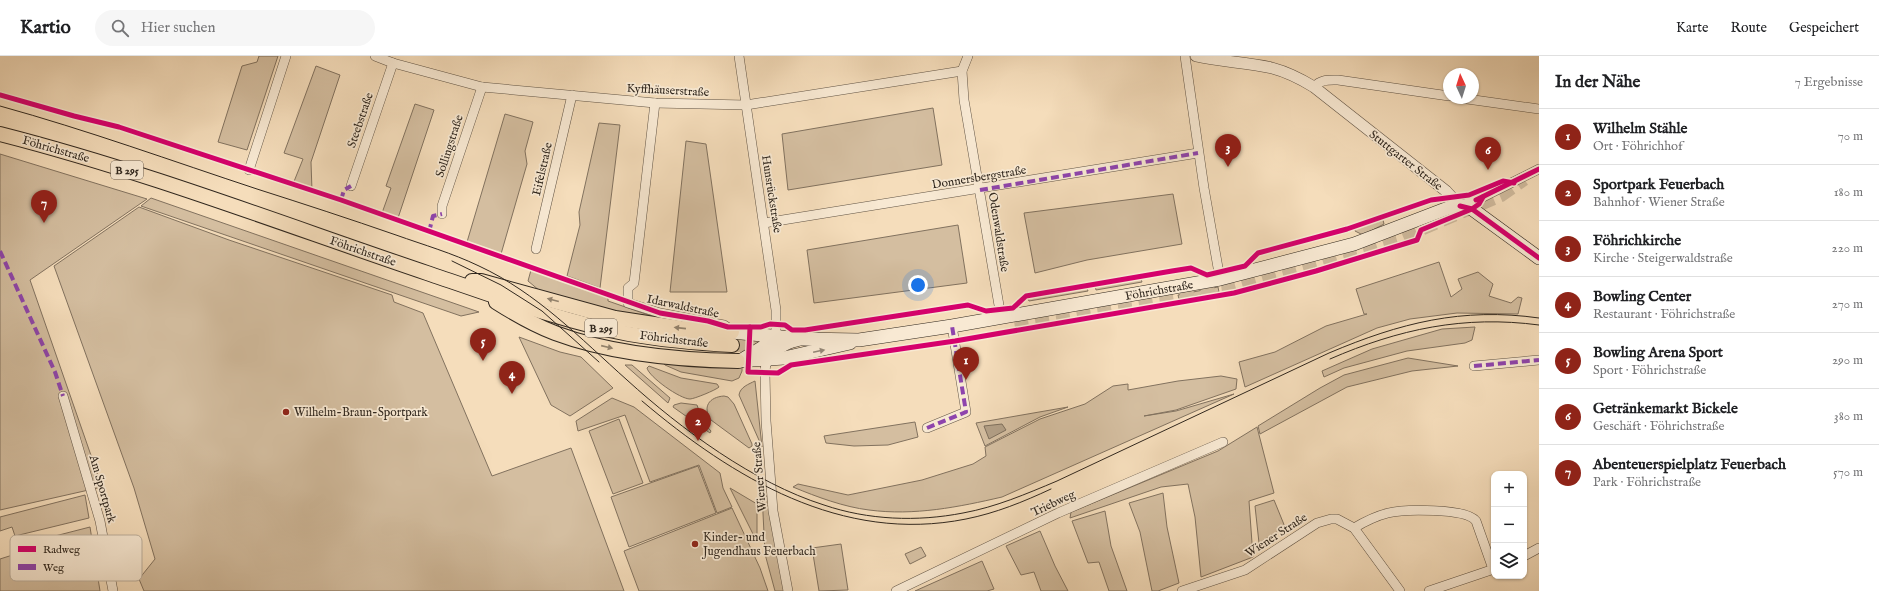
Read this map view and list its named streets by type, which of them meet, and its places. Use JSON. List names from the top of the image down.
{
  "streets": {
    "main road": ["Föhrichstraße", "Stuttgarter Straße", "B 295"],
    "street": [
      "Kyffhäuserstraße",
      "Steebstraße",
      "Sollingstraße",
      "Eifelstraße",
      "Donnersbergstraße",
      "Hunsrückstraße",
      "Odenwaldstraße",
      "Idarwaldstraße",
      "Wiener Straße",
      "Am Sportpark",
      "Triebweg"
    ]
  },
  "crossings": [
    ["Kyffhäuserstraße", "Steebstraße"],
    ["Kyffhäuserstraße", "Sollingstraße"],
    ["Kyffhäuserstraße", "Eifelstraße"],
    ["Kyffhäuserstraße", "Hunsrückstraße"],
    ["Kyffhäuserstraße", "Odenwaldstraße"],
    ["Kyffhäuserstraße", "Idarwaldstraße"],
    ["Föhrichstraße", "Stuttgarter Straße"],
    ["Föhrichstraße", "Hunsrückstraße"],
    ["Föhrichstraße", "Odenwaldstraße"],
    ["Föhrichstraße", "Idarwaldstraße"],
    ["Föhrichstraße", "Wiener Straße"],
    ["Donnersbergstraße", "Hunsrückstraße"],
    ["Donnersbergstraße", "Odenwaldstraße"]
  ],
  "places": ["Wilhelm-Braun-Sportpark", "Kinder- und Jugendhaus Feuerbach"],
  "legend": ["Radweg", "Weg"],
  "north": "top",
  "page": {
    "header": "Kartio",
    "search": "Hier suchen",
    "nav": ["Karte", "Route", "Gespeichert"],
    "heading": ["In der Nähe", "7 Ergebnisse"],
    "list": [
      {
        "mark": "1",
        "name": "Wilhelm Stähle",
        "note": "Ort · Föhrichhof",
        "value": "70 m"
      },
      {
        "mark": "2",
        "name": "Sportpark Feuerbach",
        "note": "Bahnhof · Wiener Straße",
        "value": "180 m"
      },
      {
        "mark": "3",
        "name": "Föhrichkirche",
        "note": "Kirche · Steigerwaldstraße",
        "value": "220 m"
      },
      {
        "mark": "4",
        "name": "Bowling Center",
        "note": "Restaurant · Föhrichstraße",
        "value": "270 m"
      },
      {
        "mark": "5",
        "name": "Bowling Arena Sport",
        "note": "Sport · Föhrichstraße",
        "value": "290 m"
      },
      {
        "mark": "6",
        "name": "Getränkemarkt Bickele",
        "note": "Geschäft · Föhrichstraße",
        "value": "380 m"
      },
      {
        "mark": "7",
        "name": "Abenteuerspielplatz Feuerbach",
        "note": "Park · Föhrichstraße",
        "value": "570 m"
      }
    ],
    "pins": [
      "3",
      "6",
      "7",
      "5",
      "1",
      "4",
      "2"
    ],
    "map_buttons": ["+", "−"]
  }
}
